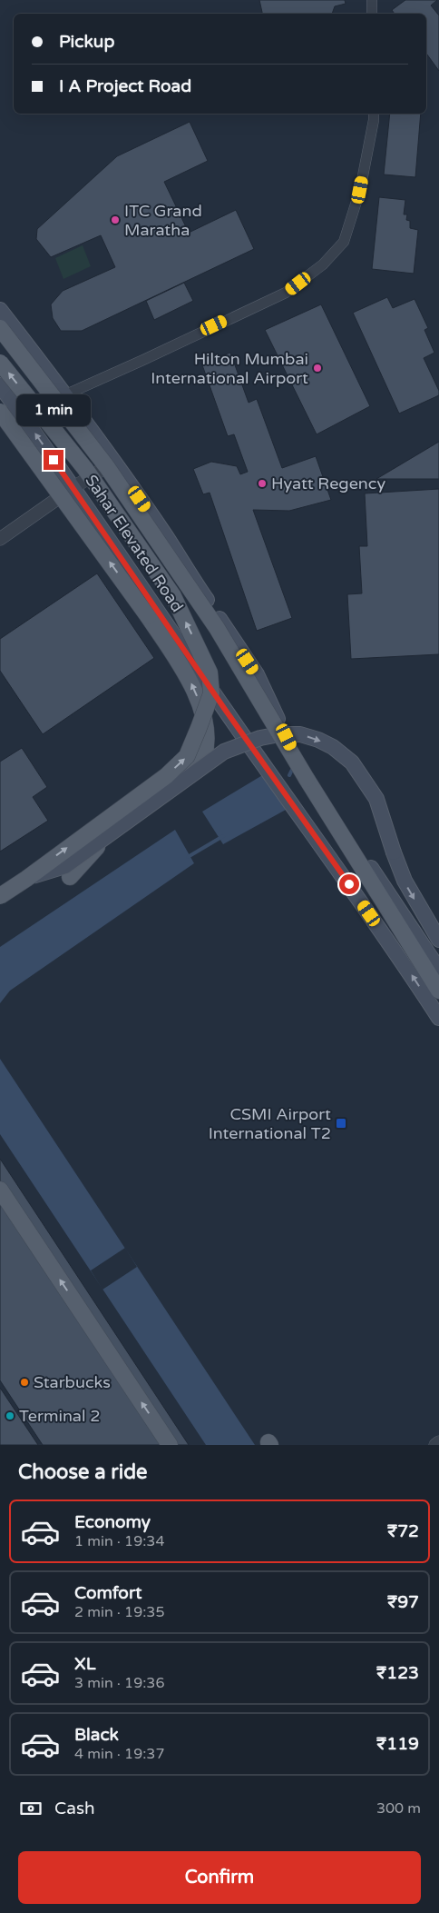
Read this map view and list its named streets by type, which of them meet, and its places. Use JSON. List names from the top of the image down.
{
  "streets": {
    "main road": ["Sahar Elevated Road"]
  },
  "places": {
    "other": [
      "ITC Grand Maratha",
      "Hilton Mumbai International Airport",
      "Hyatt Regency",
      "Starbucks",
      "Terminal 2"
    ],
    "transit": ["CSMI Airport International T2"]
  },
  "page": {
    "banner": ["Pickup", "I A Project Road"],
    "bubble": "1 min",
    "heading": "Choose a ride",
    "list": [
      {
        "name": "Economy",
        "note": "1 min · 19:34",
        "value": "₹72"
      },
      {
        "name": "Comfort",
        "note": "2 min · 19:35",
        "value": "₹97"
      },
      {
        "name": "XL",
        "note": "3 min · 19:36",
        "value": "₹123"
      },
      {
        "name": "Black",
        "note": "4 min · 19:37",
        "value": "₹119"
      }
    ],
    "pay": ["Cash", "300 m"],
    "buttons": "Confirm"
  }
}
